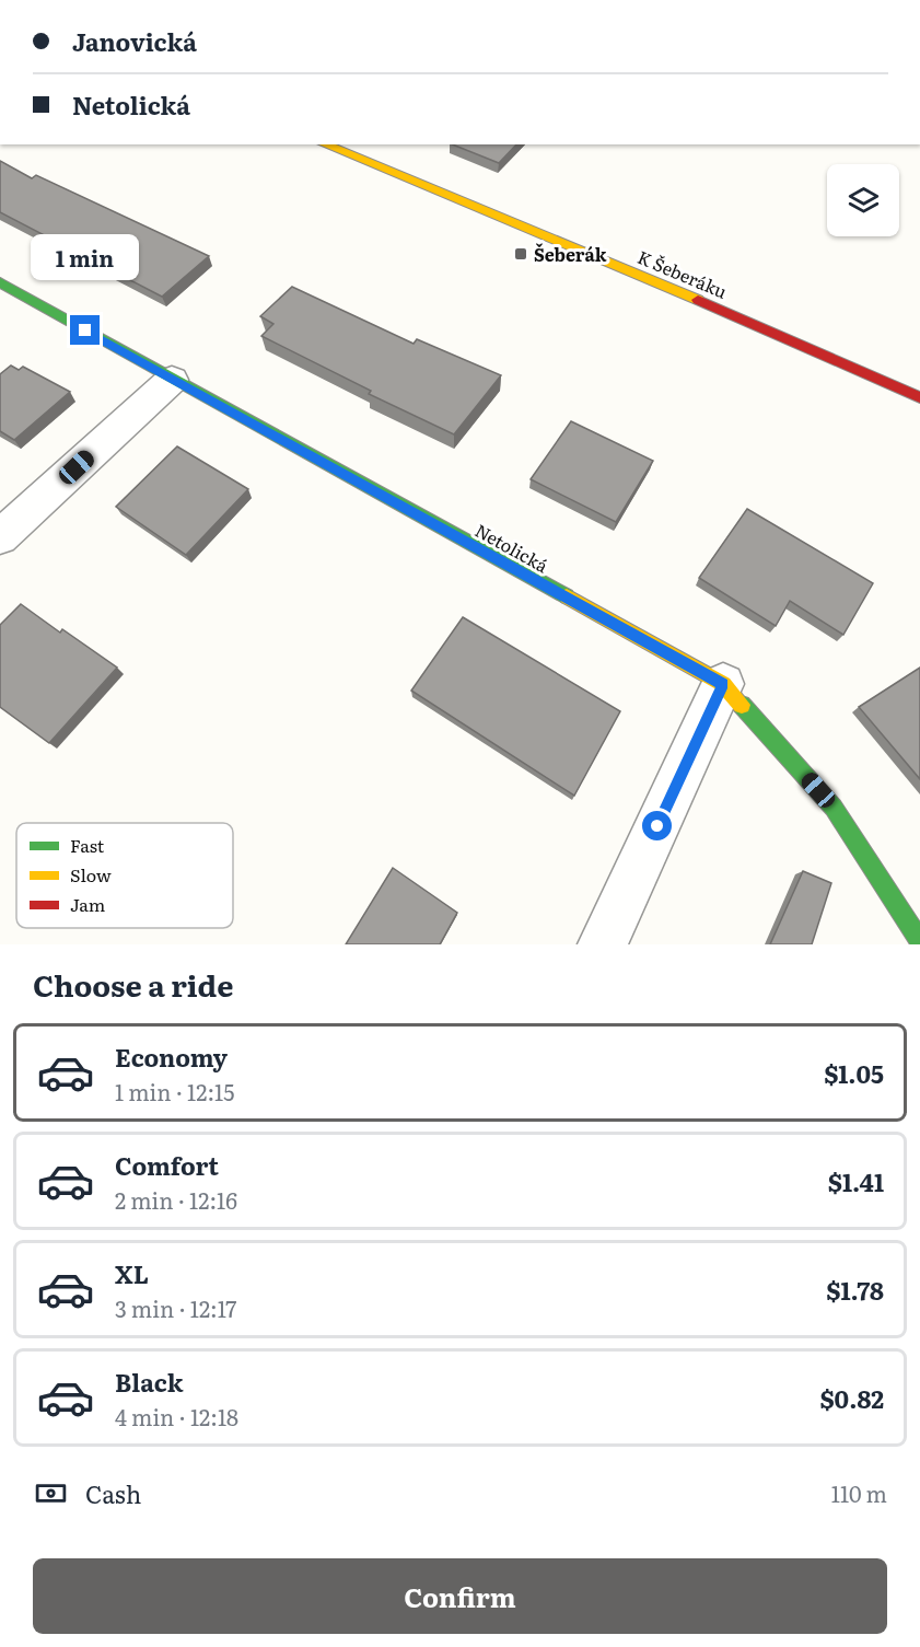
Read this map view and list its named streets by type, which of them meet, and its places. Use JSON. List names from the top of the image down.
{
  "streets": {
    "street": ["K Šeberáku", "Netolická"]
  },
  "places": {
    "transit": ["Šeberák"]
  },
  "legend": ["Fast", "Slow", "Jam"],
  "page": {
    "banner": ["Janovická", "Netolická"],
    "bubble": "1 min",
    "heading": "Choose a ride",
    "list": [
      {
        "name": "Economy",
        "note": "1 min · 12:15",
        "value": "$1.05"
      },
      {
        "name": "Comfort",
        "note": "2 min · 12:16",
        "value": "$1.41"
      },
      {
        "name": "XL",
        "note": "3 min · 12:17",
        "value": "$1.78"
      },
      {
        "name": "Black",
        "note": "4 min · 12:18",
        "value": "$0.82"
      }
    ],
    "pay": ["Cash", "110 m"],
    "buttons": "Confirm"
  }
}
